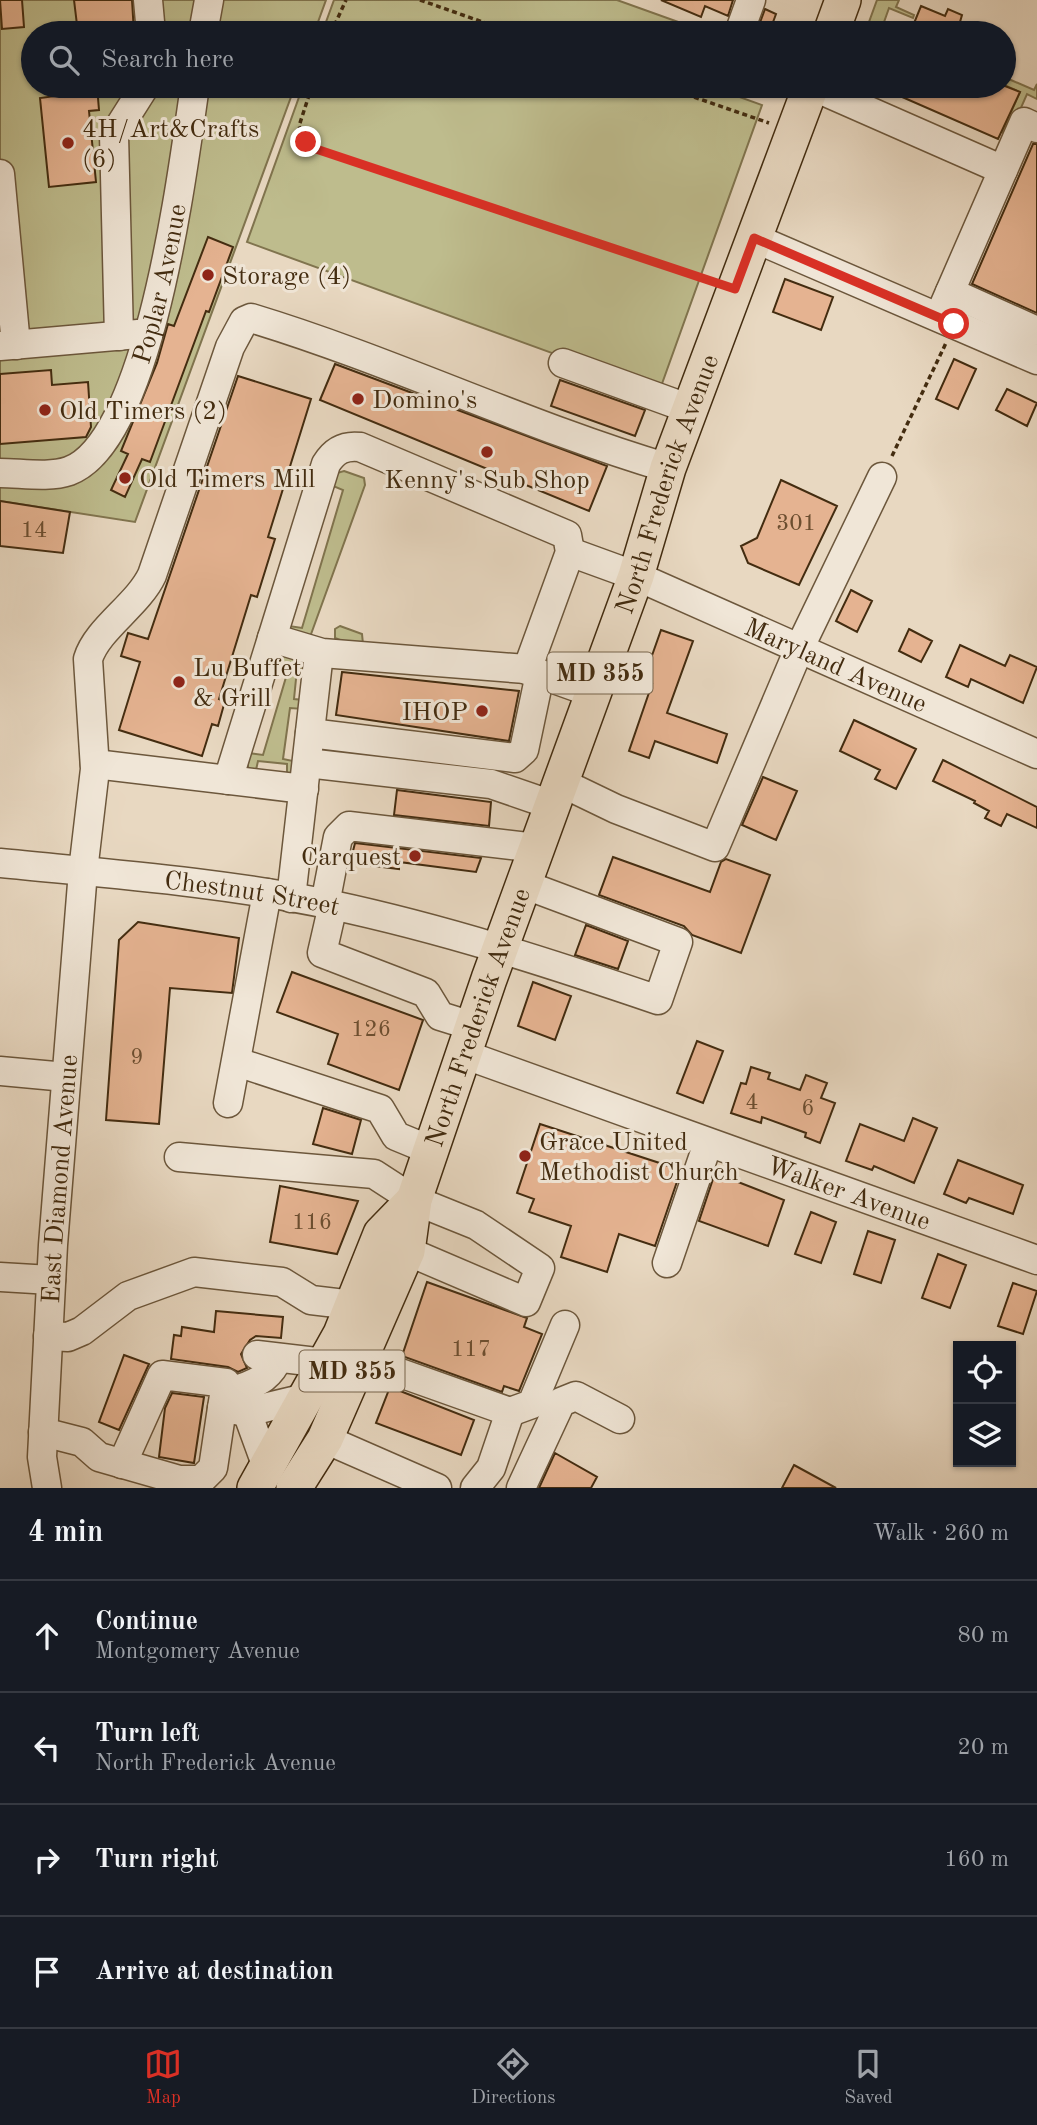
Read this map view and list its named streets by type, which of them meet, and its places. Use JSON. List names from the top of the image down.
{
  "streets": {
    "main road": ["North Frederick Avenue", "MD 355"],
    "street": [
      "Poplar Avenue",
      "Maryland Avenue",
      "Chestnut Street",
      "East Diamond Avenue",
      "Walker Avenue"
    ]
  },
  "crossings": [
    ["North Frederick Avenue", "Maryland Avenue"],
    ["North Frederick Avenue", "Chestnut Street"],
    ["North Frederick Avenue", "East Diamond Avenue"],
    ["North Frederick Avenue", "Walker Avenue"],
    ["Chestnut Street", "East Diamond Avenue"],
    ["Chestnut Street", "Walker Avenue"]
  ],
  "places": [
    "4H/Art&Crafts (6)",
    "Storage (4)",
    "Domino's",
    "Old Timers (2)",
    "Kenny's Sub Shop",
    "Old Timers Mill",
    "Lu Buffet & Grill",
    "IHOP",
    "Carquest",
    "Grace United Methodist Church"
  ],
  "house_numbers": [
    "301",
    "14",
    "126",
    "9",
    "4",
    "6",
    "116",
    "117"
  ],
  "page": {
    "search": "Search here",
    "heading": ["4 min", "Walk · 260 m"],
    "list": [
      ["Continue", "Montgomery Avenue", "80 m"],
      ["Turn left", "North Frederick Avenue", "20 m"],
      ["Turn right", "160 m"],
      "Arrive at destination"
    ],
    "nav": ["Map", "Directions", "Saved"]
  }
}
